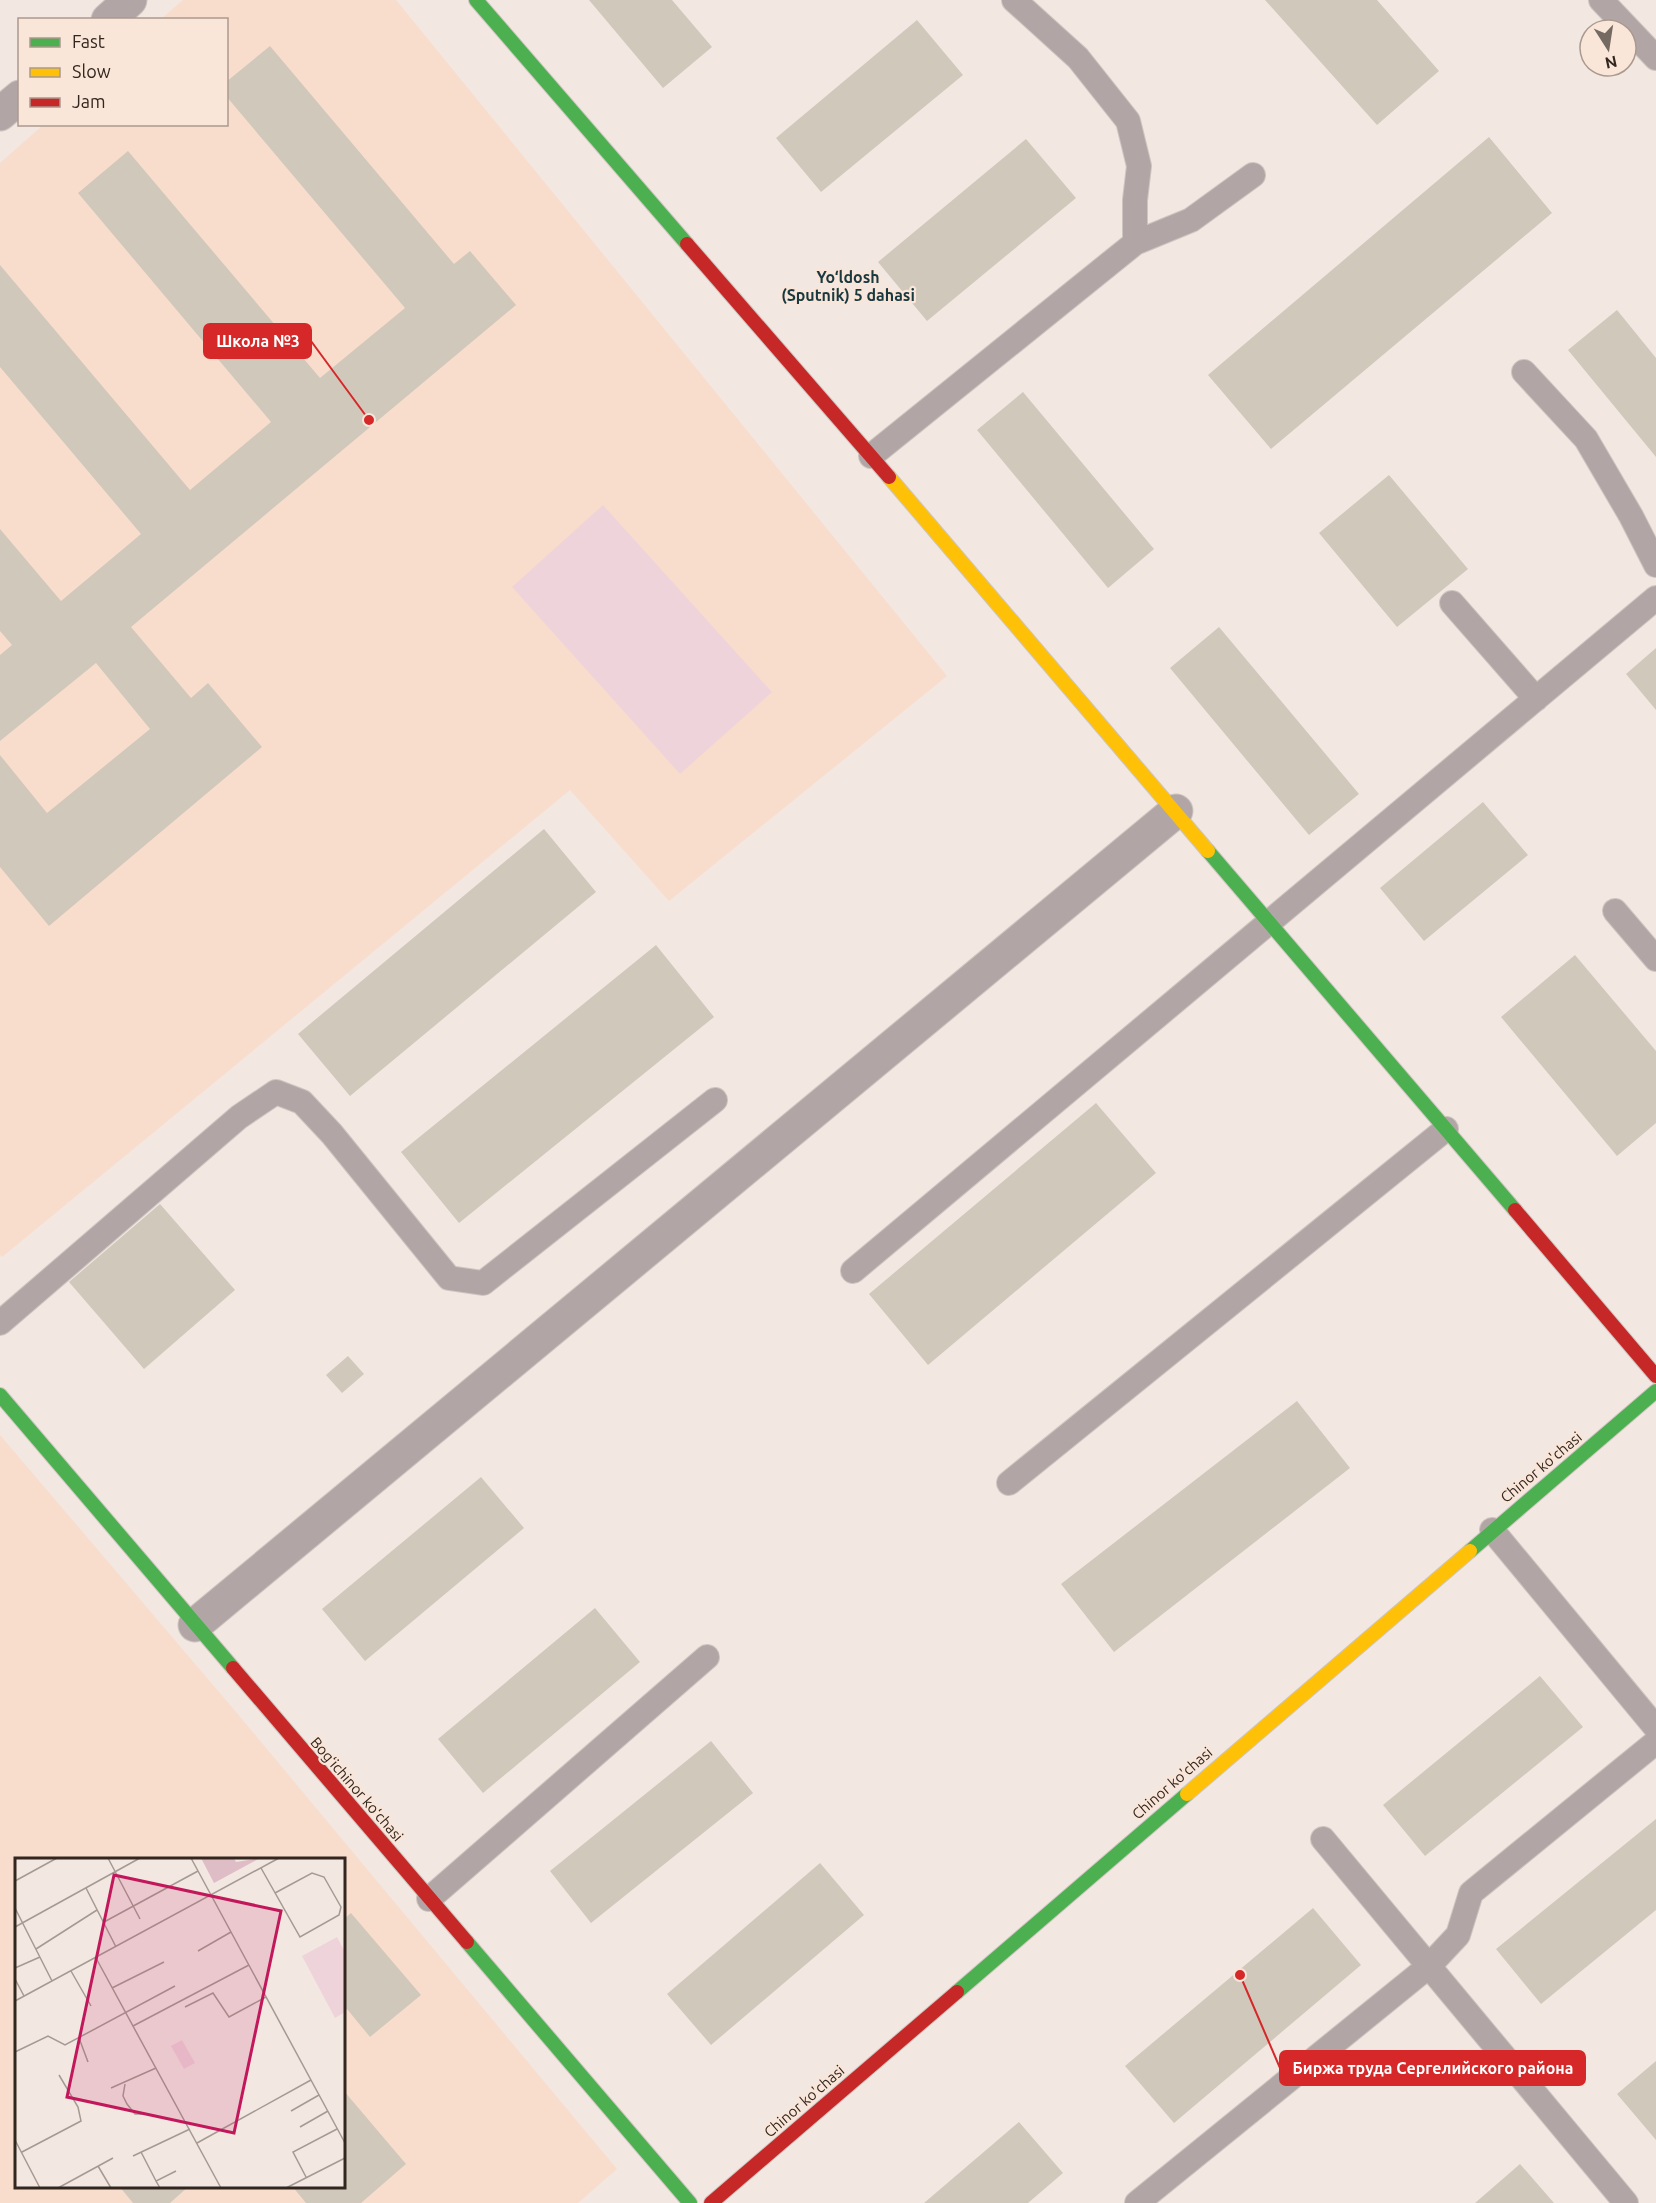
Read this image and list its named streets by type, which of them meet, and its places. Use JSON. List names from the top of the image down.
{
  "streets": {
    "street": ["Chinor ko'chasi", "Bogʻichinor koʻchasi"]
  },
  "districts": ["Yo‘ldosh (Sputnik) 5 dahasi"],
  "places": ["Школа №3", "Биржа труда Сергелийского района"],
  "legend": ["Fast", "Slow", "Jam"],
  "north": "bottom"
}
